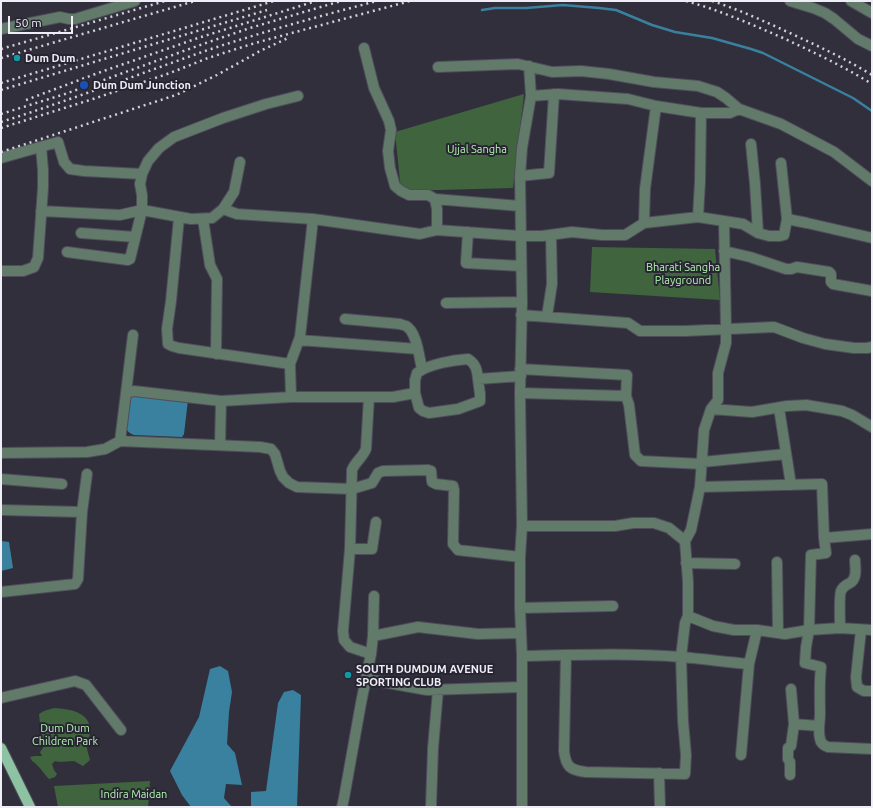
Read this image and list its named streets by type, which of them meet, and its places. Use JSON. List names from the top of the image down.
{
  "parks": [
    "Ujjal Sangha",
    "Bharati Sangha Playground",
    "Dum Dum Children Park",
    "Indira Maidan"
  ],
  "places": ["Dum Dum", "Dum Dum Junction", "SOUTH DUMDUM AVENUE SPORTING CLUB"],
  "scale_bar": "50 m"
}
